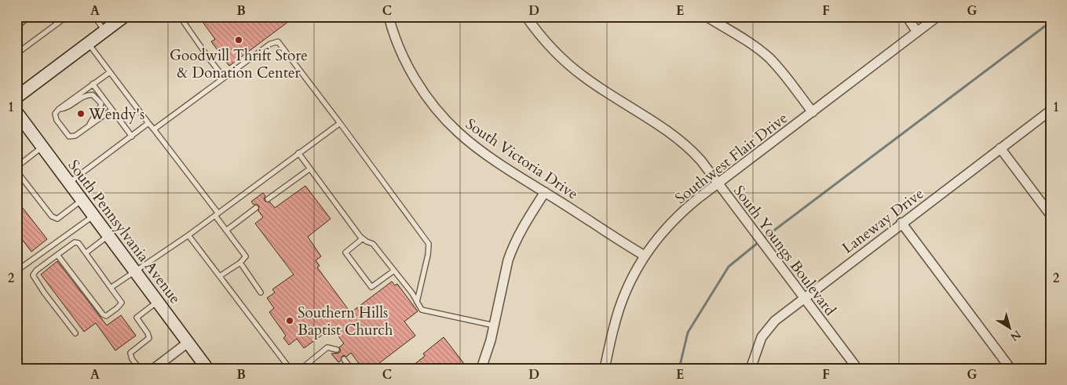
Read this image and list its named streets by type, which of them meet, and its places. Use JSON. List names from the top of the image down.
{
  "streets": {
    "main road": ["South Pennsylvania Avenue"],
    "street": [
      "Southwest Flair Drive",
      "South Victoria Drive",
      "Laneway Drive",
      "South Youngs Boulevard"
    ]
  },
  "crossings": [
    ["Southwest Flair Drive", "South Victoria Drive"],
    ["Southwest Flair Drive", "South Youngs Boulevard"],
    ["Laneway Drive", "South Youngs Boulevard"]
  ],
  "places": ["Goodwill Thrift Store & Donation Center", "Wendy's", "Southern Hills Baptist Church"],
  "north": "bottom right",
  "grid": {
    "columns": [
      "A",
      "B",
      "C",
      "D",
      "E",
      "F",
      "G"
    ],
    "rows": ["1", "2"]
  }
}
